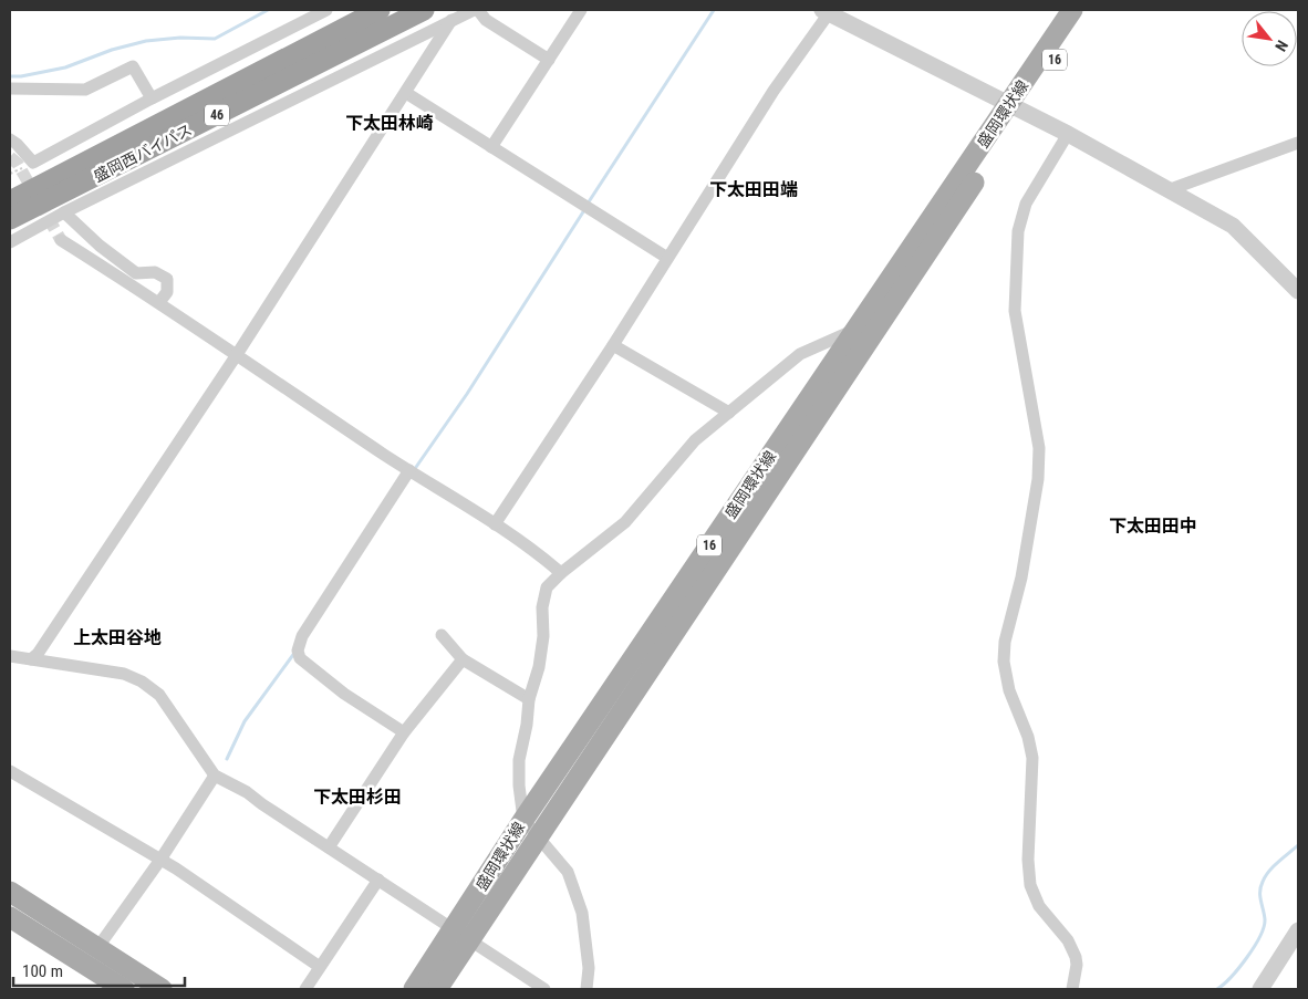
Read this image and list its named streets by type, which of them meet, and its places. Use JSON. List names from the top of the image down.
{
  "streets": {
    "highway": ["46", "盛岡西バイパス"],
    "main road": ["16", "盛岡環状線"]
  },
  "districts": [
    "下太田林崎",
    "下太田田端",
    "下太田田中",
    "上太田谷地",
    "下太田杉田"
  ],
  "scale_bar": "100 m",
  "north": "bottom right"
}
